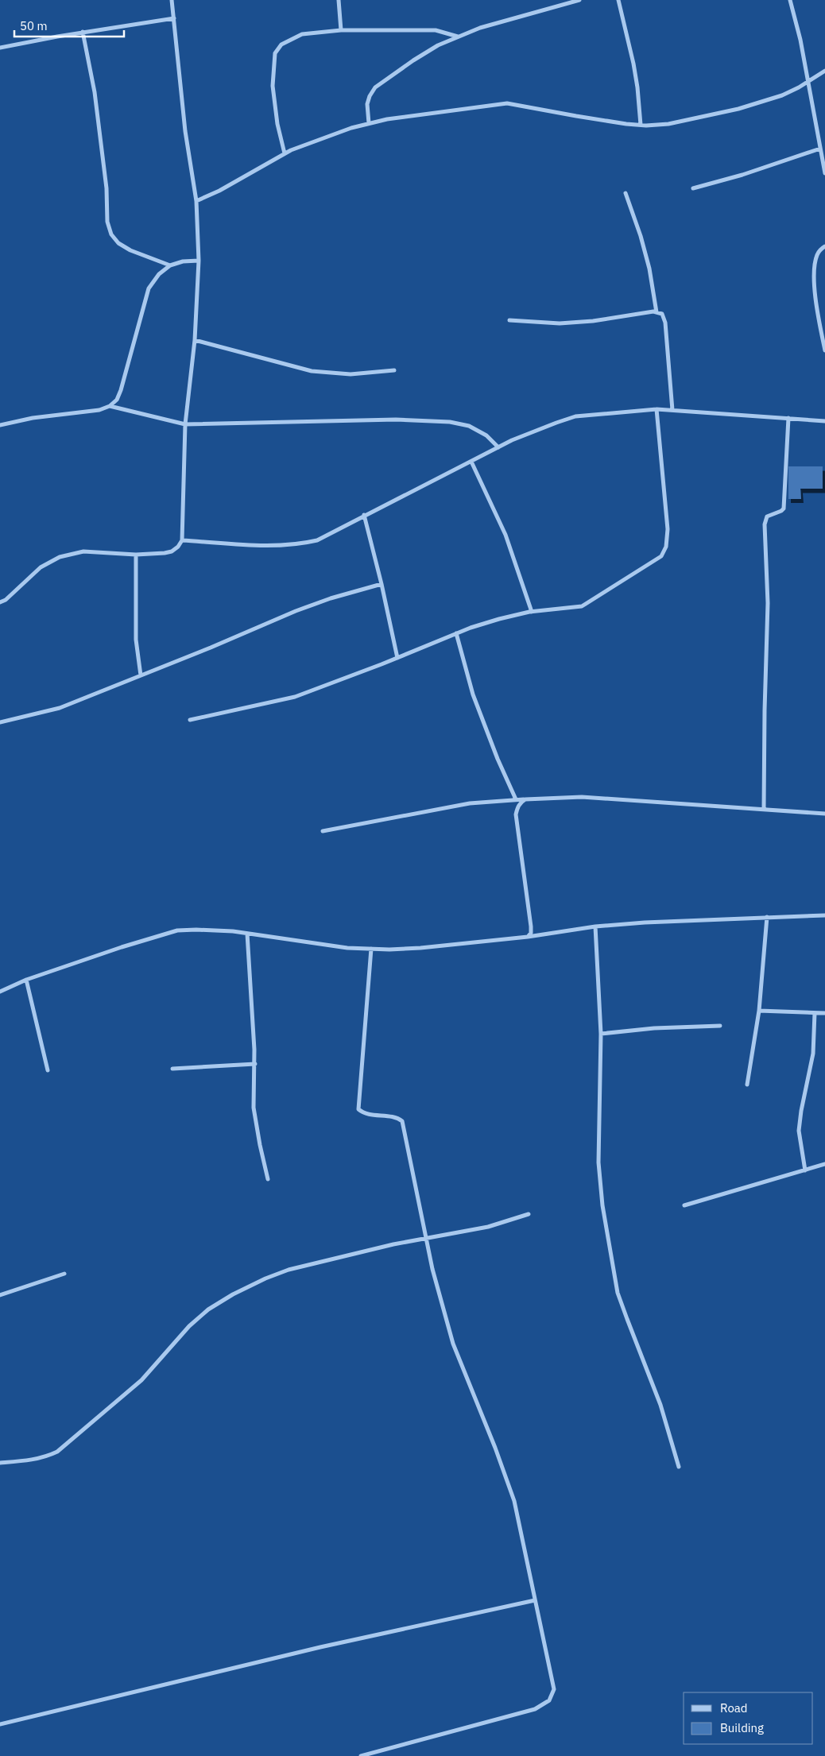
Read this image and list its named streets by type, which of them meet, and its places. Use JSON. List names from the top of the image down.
{
  "legend": ["Road", "Building"],
  "scale_bar": "50 m"
}
